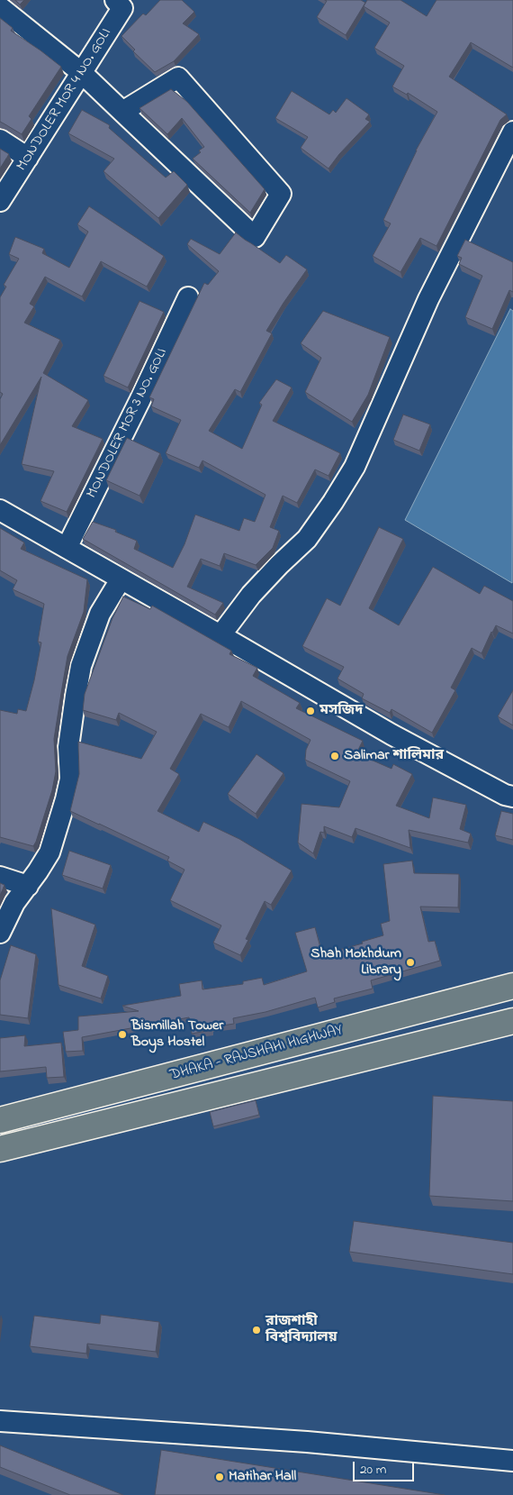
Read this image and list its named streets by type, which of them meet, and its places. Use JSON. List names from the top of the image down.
{
  "streets": {
    "highway": ["DHAKA - RAJSHAHI HIGHWAY"],
    "street": ["MONDOLER MOR 4 NO. GOLI", "MONDOLER MOR 3 NO. GOLI"]
  },
  "places": [
    "মসজিদ",
    "Salimar শালিমার",
    "Shah Mokhdum Library",
    "Bismillah Tower Boys Hostel",
    "রাজশাহী বিশ্ববিদ্যালয়",
    "Matihar Hall"
  ],
  "scale_bar": "20 m"
}
